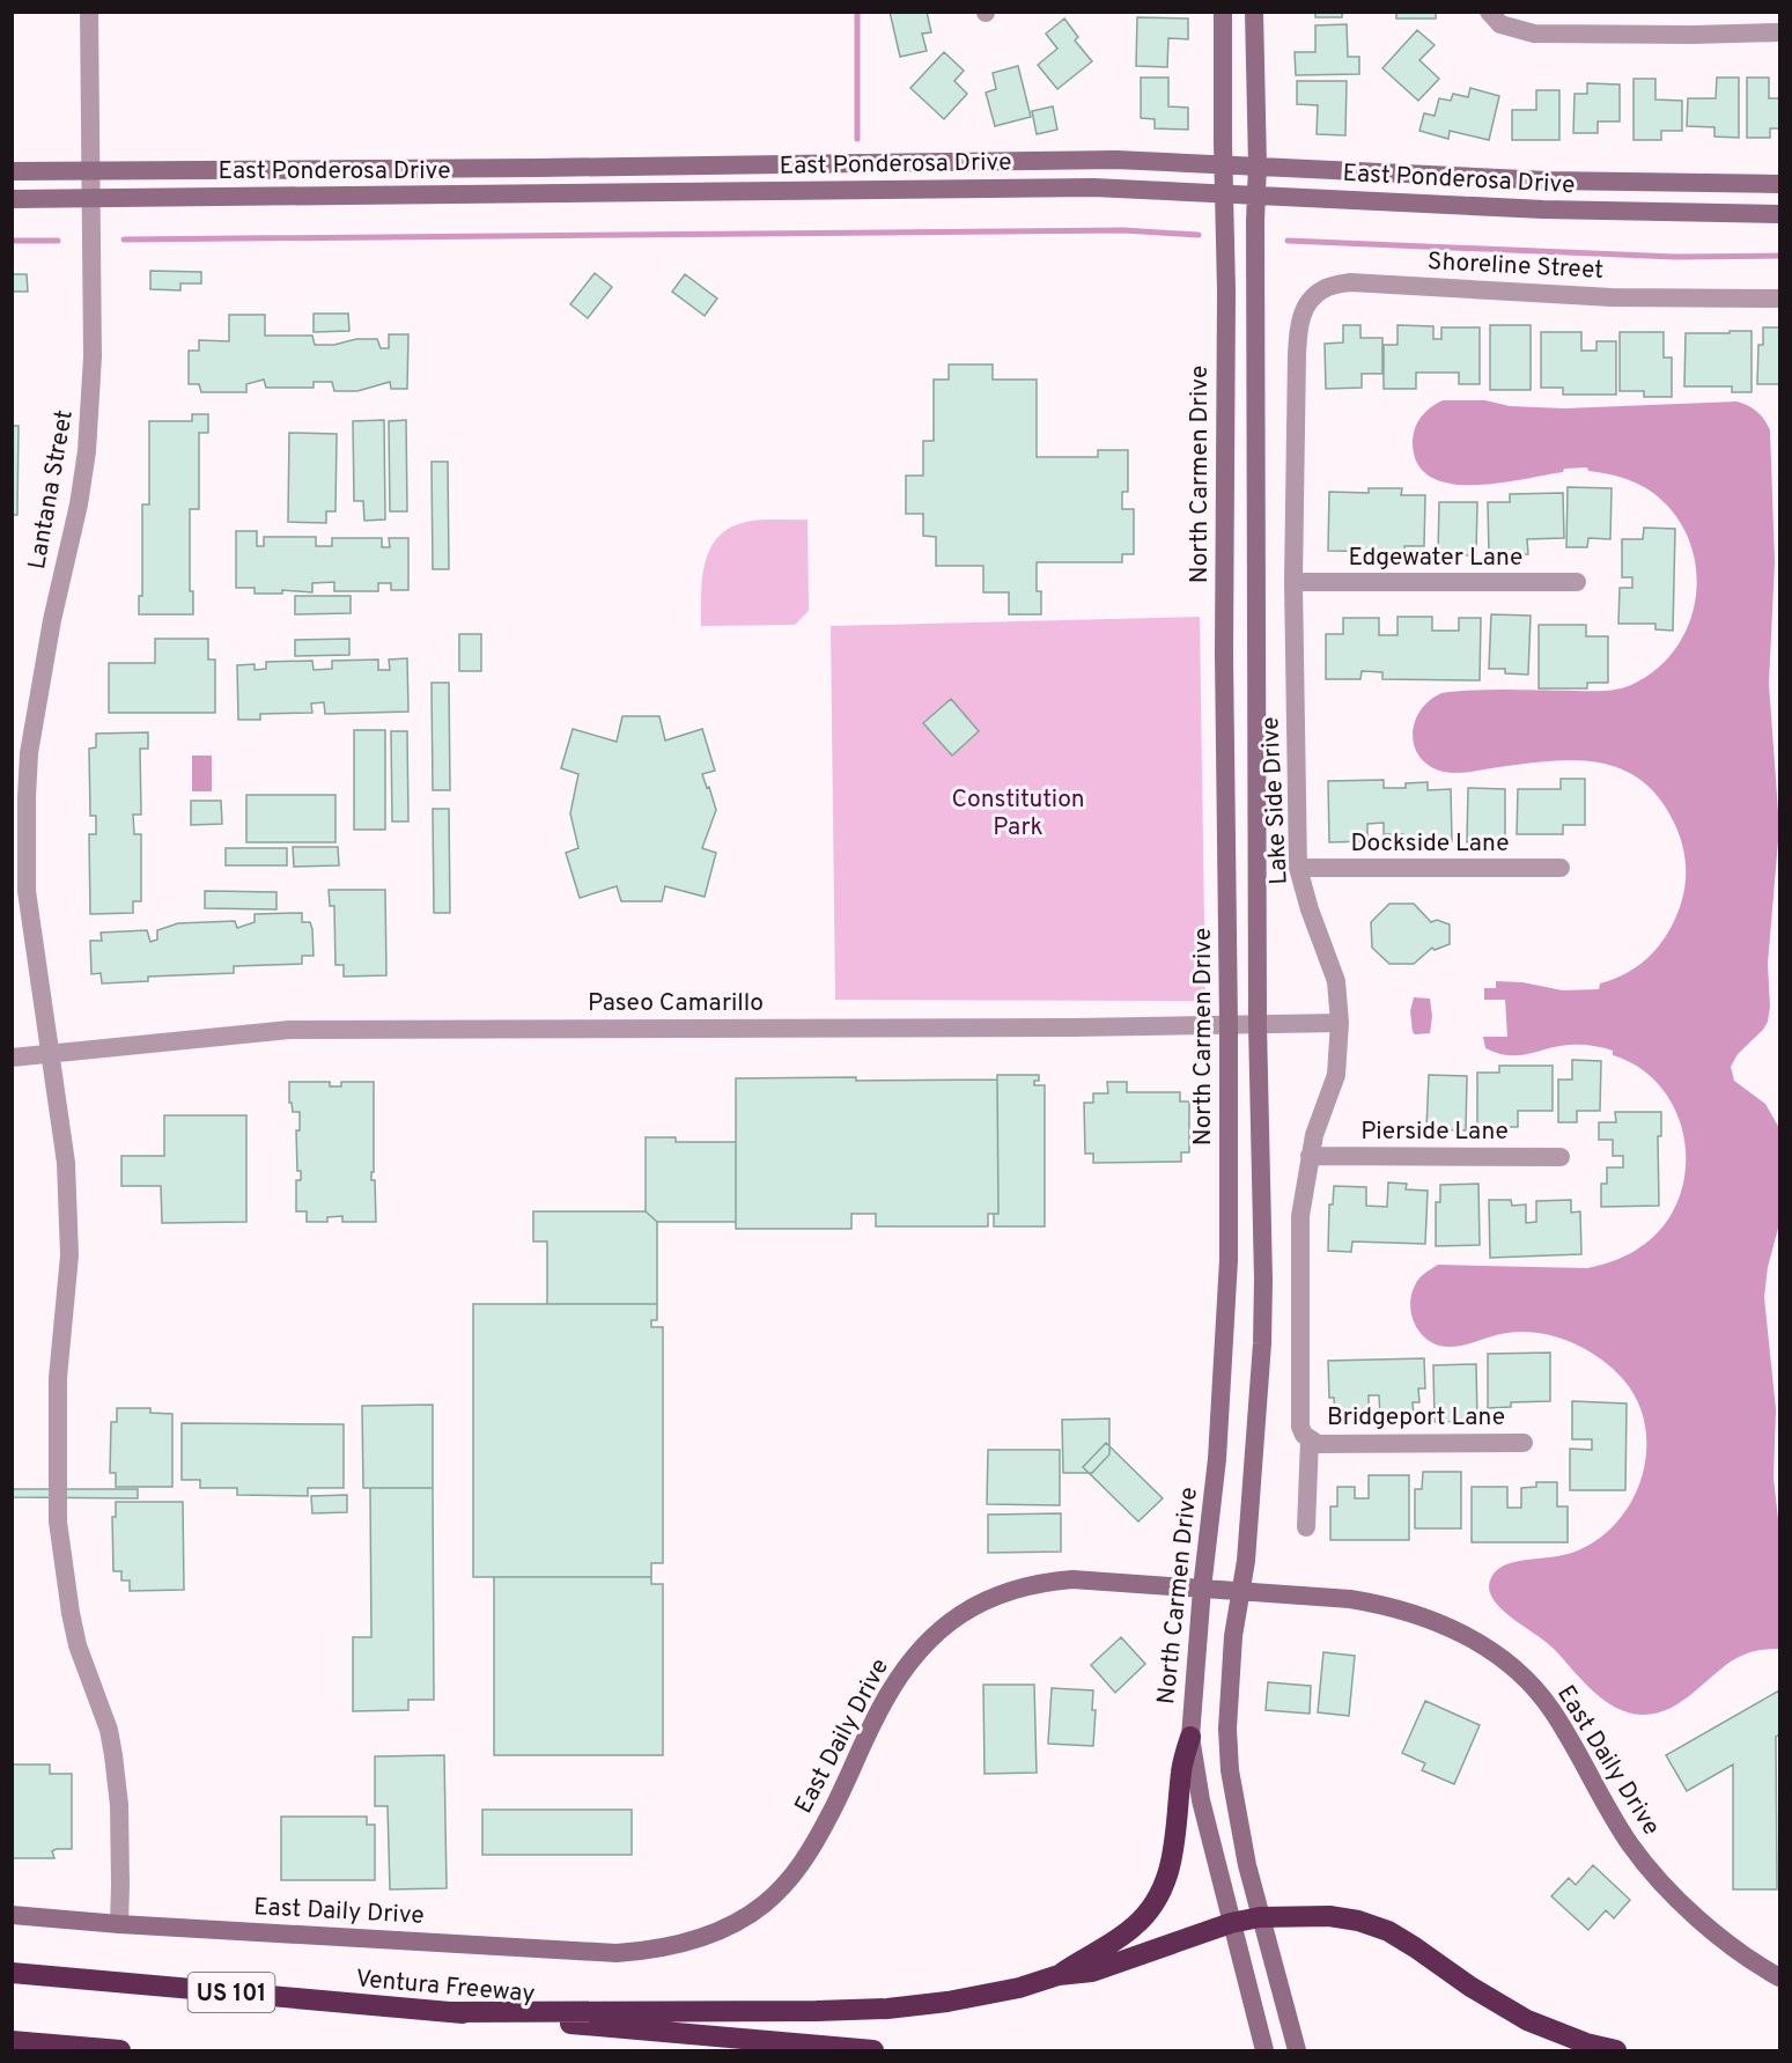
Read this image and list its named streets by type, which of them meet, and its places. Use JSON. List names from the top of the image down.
{
  "streets": {
    "highway": ["Ventura Freeway", "US 101"],
    "main road": ["East Ponderosa Drive", "North Carmen Drive", "East Daily Drive"],
    "street": [
      "Shoreline Street",
      "Lantana Street",
      "Edgewater Lane",
      "Lake Side Drive",
      "Dockside Lane",
      "Paseo Camarillo",
      "Pierside Lane",
      "Bridgeport Lane"
    ]
  },
  "crossings": [
    ["East Ponderosa Drive", "North Carmen Drive"],
    ["East Ponderosa Drive", "Lantana Street"],
    ["Shoreline Street", "Lake Side Drive"],
    ["North Carmen Drive", "Paseo Camarillo"],
    ["North Carmen Drive", "East Daily Drive"],
    ["Lantana Street", "Paseo Camarillo"],
    ["Lantana Street", "East Daily Drive"],
    ["Edgewater Lane", "Lake Side Drive"],
    ["Lake Side Drive", "Dockside Lane"],
    ["Lake Side Drive", "Paseo Camarillo"],
    ["Lake Side Drive", "Pierside Lane"],
    ["Lake Side Drive", "Bridgeport Lane"]
  ],
  "parks": ["Constitution Park"]
}
